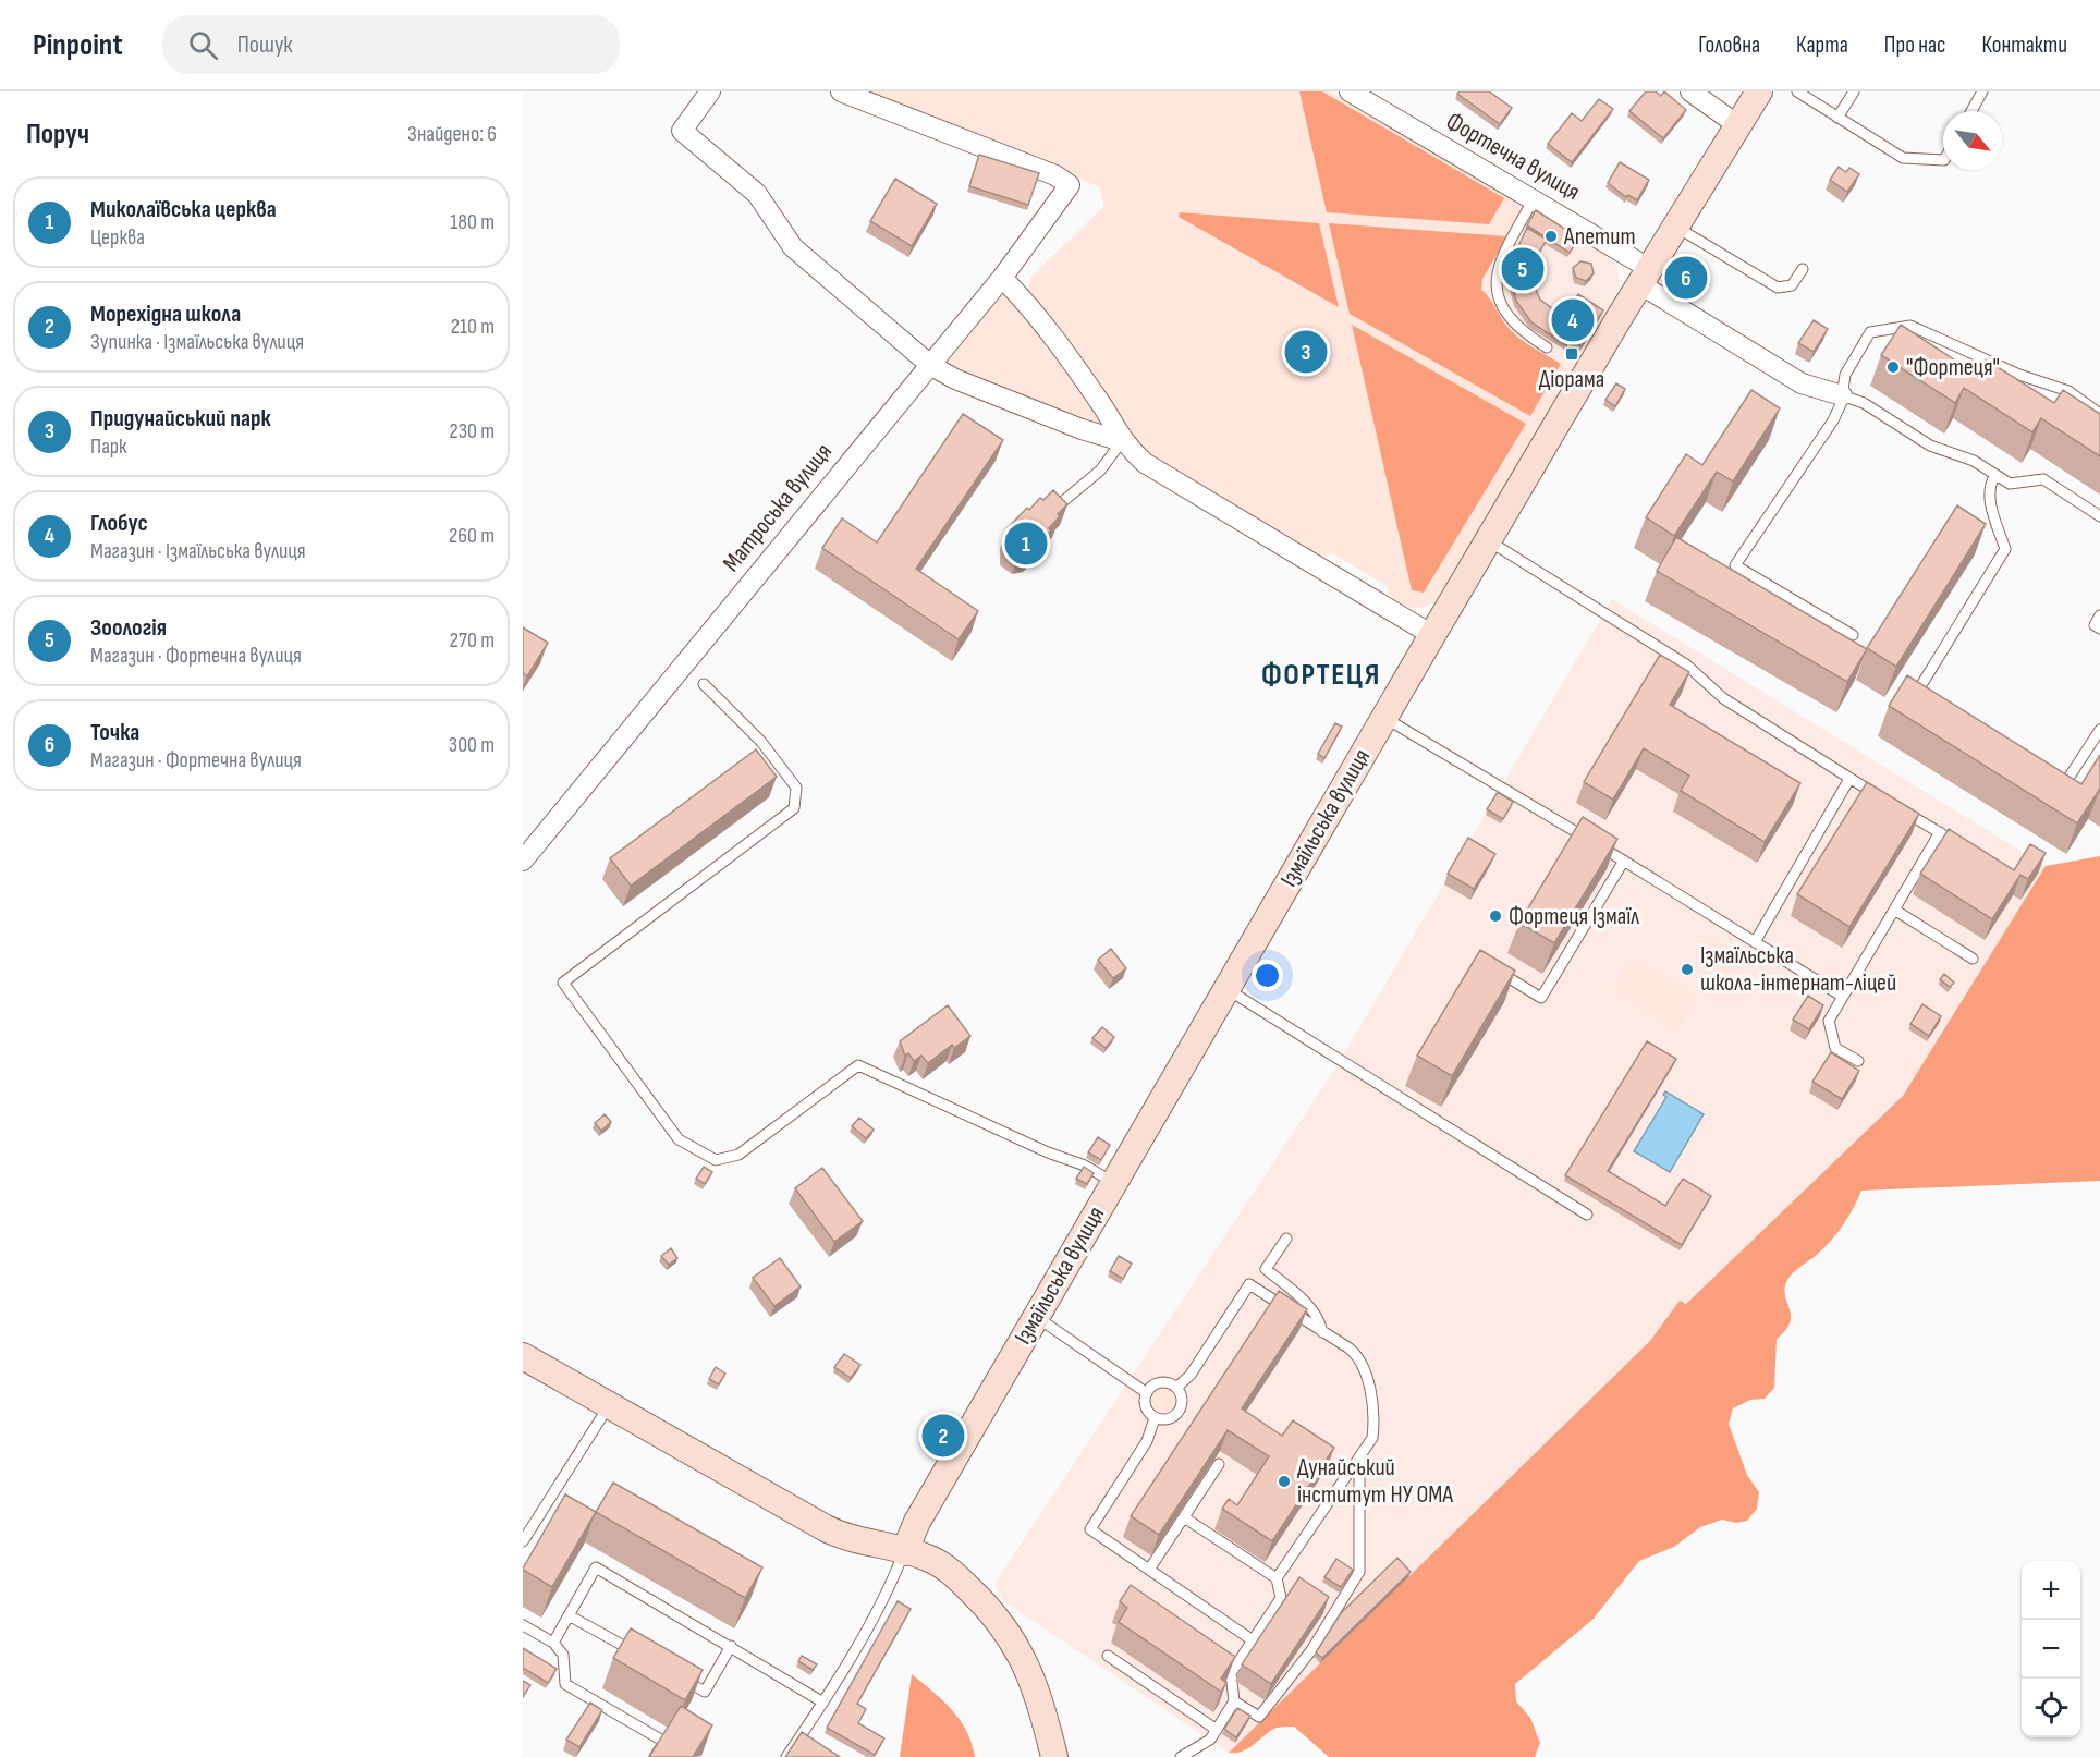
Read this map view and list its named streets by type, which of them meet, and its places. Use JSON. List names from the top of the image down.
{
  "streets": {
    "street": ["Фортечна вулиця", "Матроська вулиця", "Ізмаїльська вулиця"]
  },
  "crossings": [
    ["Фортечна вулиця", "Ізмаїльська вулиця"]
  ],
  "districts": ["ФОРТЕЦЯ"],
  "places": {
    "other": [
      "Апетит",
      "\"Фортеця\"",
      "Фортеця Ізмаїл",
      "Ізмаїльська школа-інтернат-ліцей",
      "Дунайський інститут НУ ОМА"
    ],
    "transit": ["Діорама"]
  },
  "north": "bottom right",
  "page": {
    "header": "Pinpoint",
    "search": "Пошук",
    "nav": [
      "Головна",
      "Карта",
      "Про нас",
      "Контакти"
    ],
    "heading": ["Поруч", "Знайдено: 6"],
    "list": [
      {
        "mark": "1",
        "name": "Миколаївська церква",
        "note": "Церква",
        "value": "180 m"
      },
      {
        "mark": "2",
        "name": "Морехідна школа",
        "note": "Зупинка · Ізмаїльська вулиця",
        "value": "210 m"
      },
      {
        "mark": "3",
        "name": "Придунайський парк",
        "note": "Парк",
        "value": "230 m"
      },
      {
        "mark": "4",
        "name": "Глобус",
        "note": "Магазин · Ізмаїльська вулиця",
        "value": "260 m"
      },
      {
        "mark": "5",
        "name": "Зоологія",
        "note": "Магазин · Фортечна вулиця",
        "value": "270 m"
      },
      {
        "mark": "6",
        "name": "Точка",
        "note": "Магазин · Фортечна вулиця",
        "value": "300 m"
      }
    ],
    "pins": [
      "5",
      "6",
      "4",
      "3",
      "1",
      "2"
    ],
    "map_buttons": ["+", "−"]
  }
}
